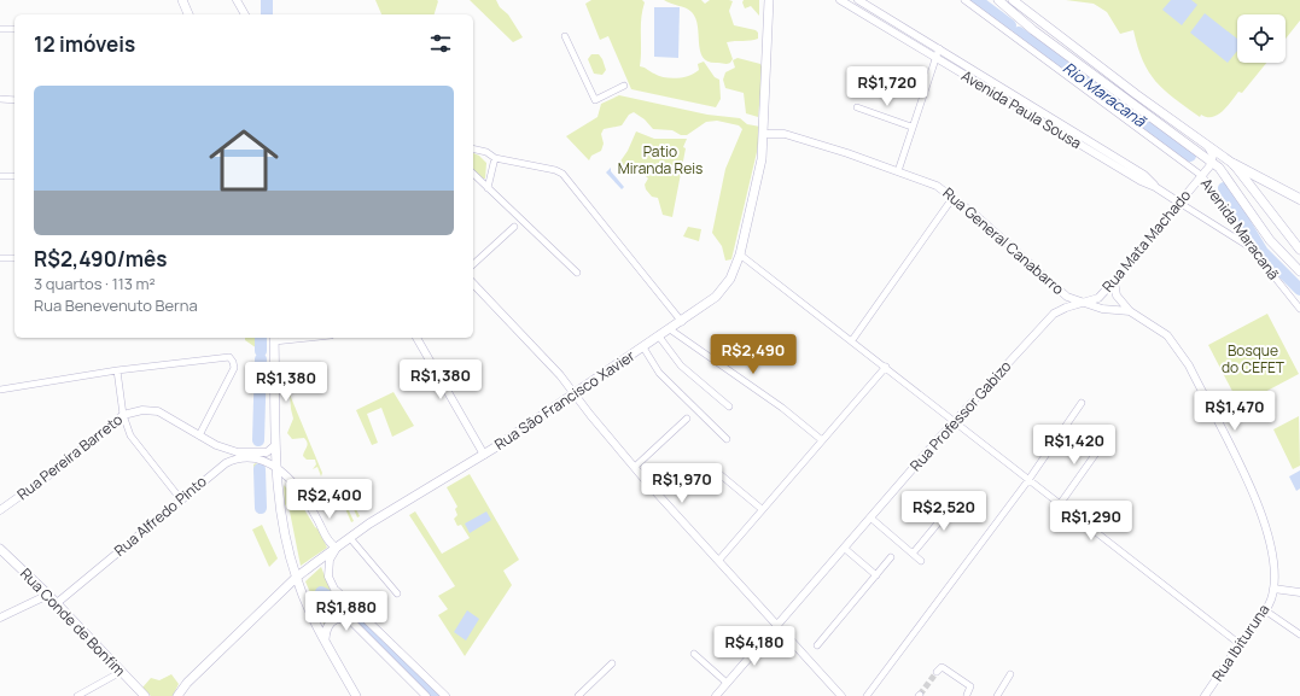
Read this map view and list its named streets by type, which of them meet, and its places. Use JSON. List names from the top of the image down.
{
  "streets": {
    "main road": ["Avenida Maracanã", "Rua São Francisco Xavier", "Rua Conde de Bonfim"],
    "street": [
      "Avenida Paula Sousa",
      "Rua General Canabarro",
      "Rua Mata Machado",
      "Rua Professor Gabizo",
      "Rua Pereira Barreto",
      "Rua Alfredo Pinto",
      "Rua Ibituruna"
    ]
  },
  "crossings": [
    ["Avenida Paula Sousa", "Avenida Maracanã"],
    ["Avenida Paula Sousa", "Rua Mata Machado"],
    ["Avenida Maracanã", "Rua Mata Machado"],
    ["Rua General Canabarro", "Rua Mata Machado"],
    ["Rua General Canabarro", "Rua São Francisco Xavier"],
    ["Rua General Canabarro", "Rua Professor Gabizo"],
    ["Rua General Canabarro", "Rua Ibituruna"],
    ["Rua Mata Machado", "Rua Professor Gabizo"],
    ["Rua Alfredo Pinto", "Rua Conde de Bonfim"]
  ],
  "water": ["Rio Maracanã"],
  "parks": ["Patio Miranda Reis", "Bosque do CEFET"],
  "page": {
    "heading": "12 imóveis",
    "price": [
      "R$1,720",
      "R$2,490",
      "R$1,380",
      "R$1,380",
      "R$1,470",
      "R$1,420",
      "R$1,970",
      "R$2,400",
      "R$2,520",
      "R$1,290",
      "R$1,880",
      "R$4,180"
    ],
    "list": [
      {
        "name": "R$2,490/mês",
        "note": "3 quartos · 113 m² · Rua Benevenuto Berna"
      }
    ]
  }
}
